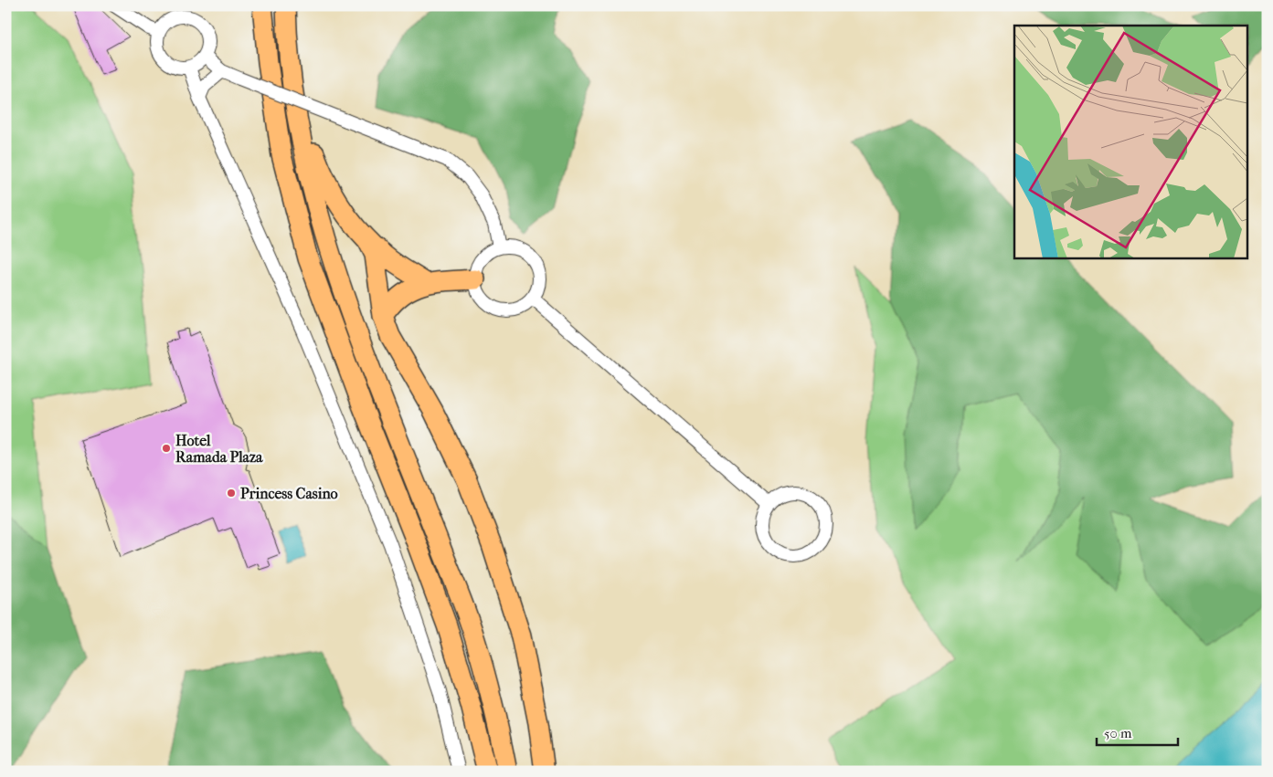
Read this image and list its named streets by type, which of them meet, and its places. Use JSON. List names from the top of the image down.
{
  "places": ["Hotel Ramada Plaza", "Princess Casino"],
  "scale_bar": "50 m"
}
